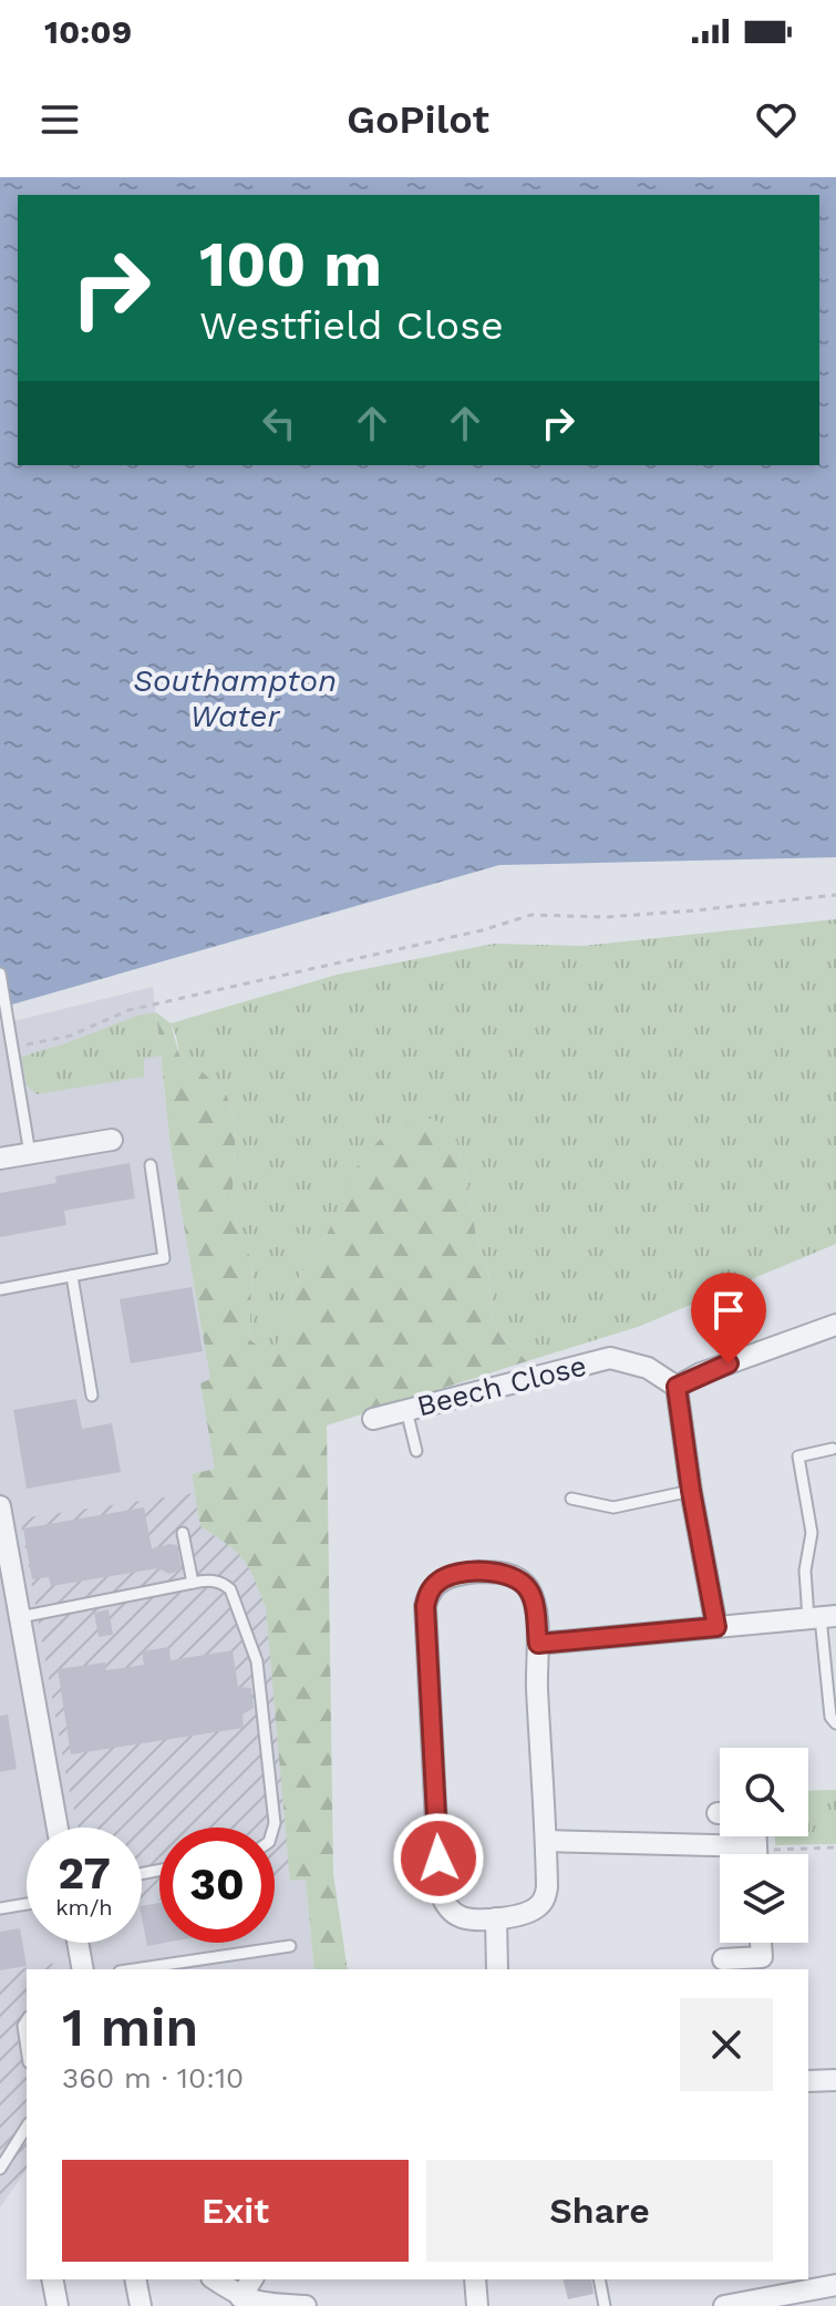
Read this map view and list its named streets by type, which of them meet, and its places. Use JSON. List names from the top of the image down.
{
  "streets": {
    "street": ["Beech Close"]
  },
  "water": ["Southampton Water"],
  "page": {
    "status": "10:09",
    "header": "GoPilot",
    "turn": ["100 m", "Westfield Close"],
    "speed": "27 km/h",
    "limit": "30",
    "heading": ["1 min", "360 m · 10:10"],
    "buttons": ["Exit", "Share"]
  }
}
